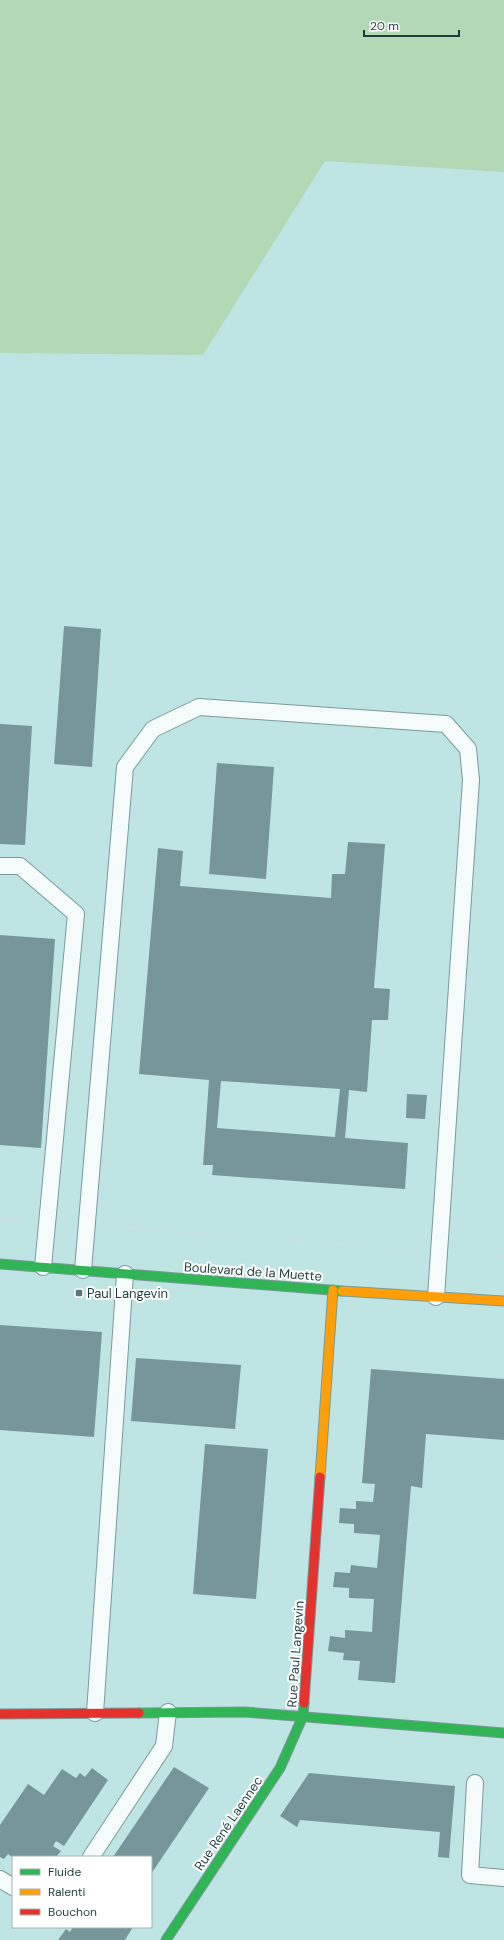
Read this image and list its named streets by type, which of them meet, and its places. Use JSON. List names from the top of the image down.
{
  "streets": {
    "street": ["Boulevard de la Muette", "Rue Paul Langevin", "Rue René Laennec"]
  },
  "crossings": [
    ["Boulevard de la Muette", "Rue Paul Langevin"],
    ["Rue Paul Langevin", "Rue René Laennec"]
  ],
  "places": {
    "transit": ["Paul Langevin"]
  },
  "legend": ["Fluide", "Ralenti", "Bouchon"],
  "scale_bar": "20 m"
}
